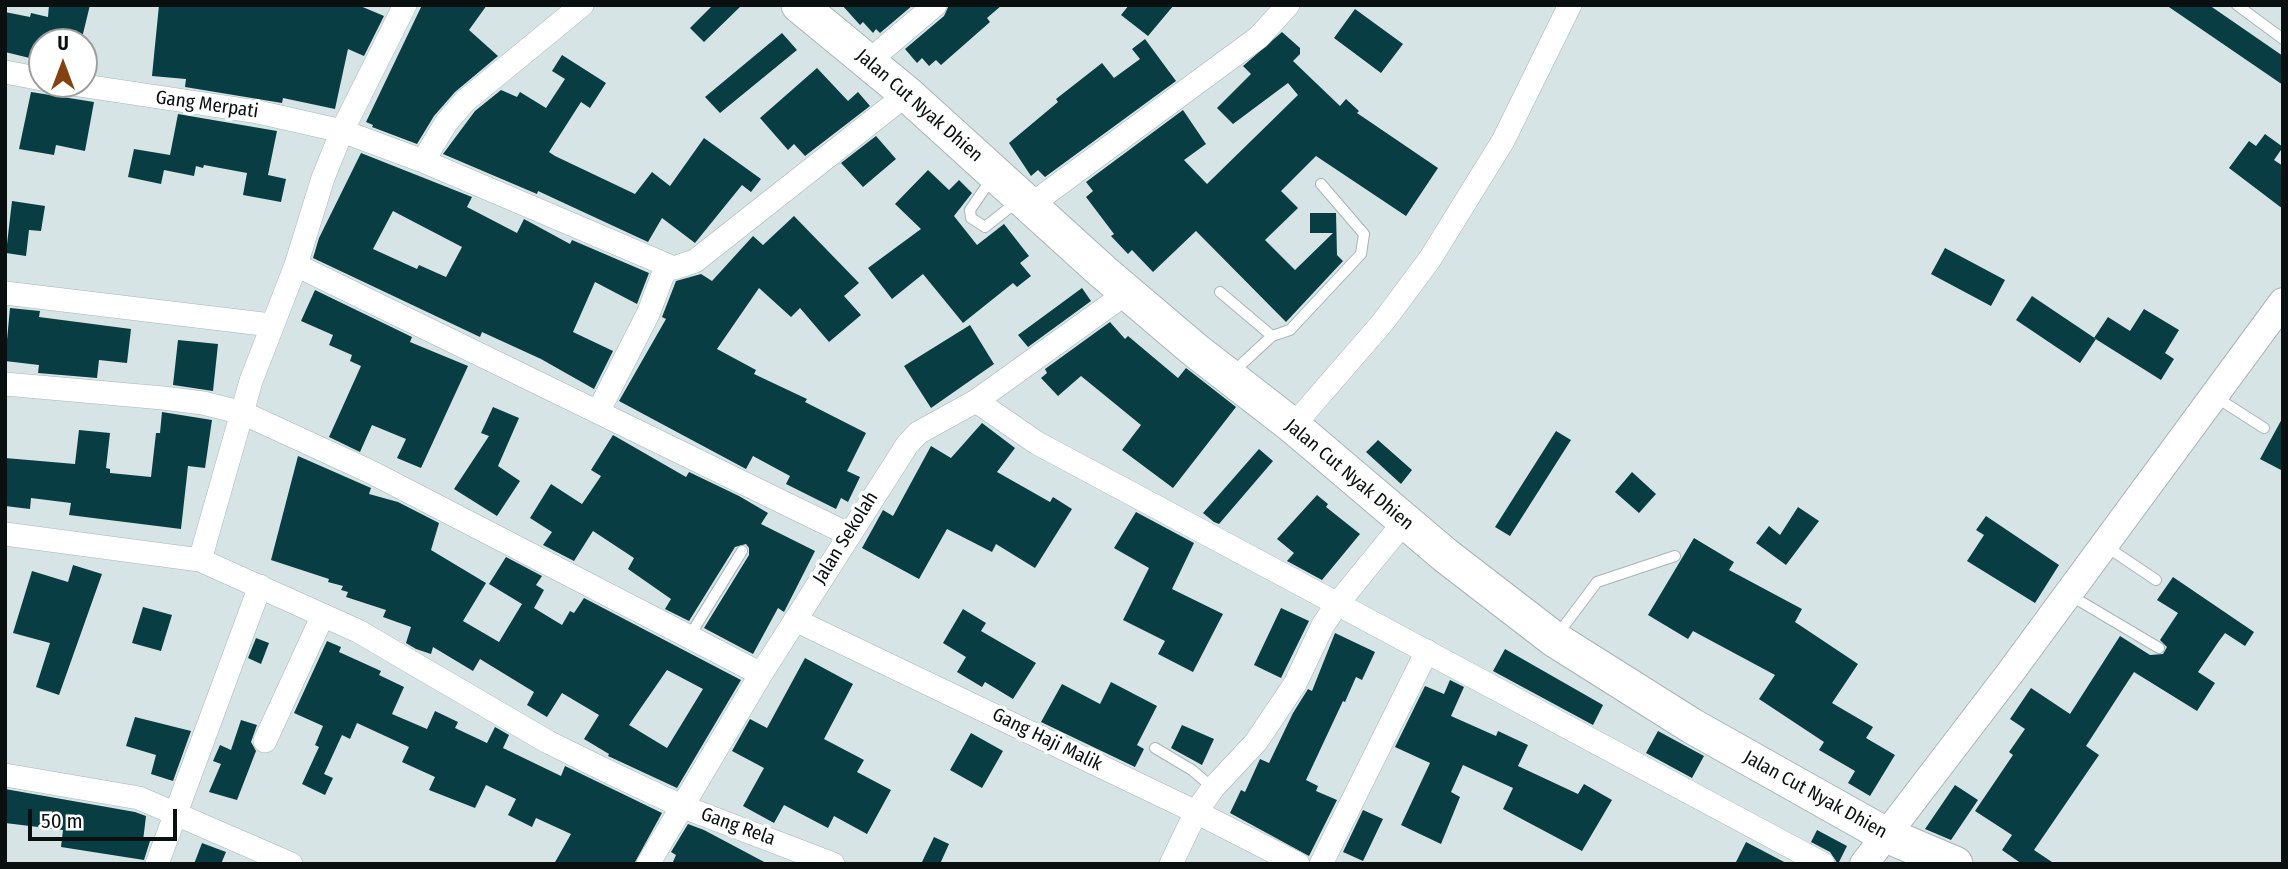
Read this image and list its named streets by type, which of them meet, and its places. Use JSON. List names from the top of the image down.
{
  "streets": {
    "main road": ["Jalan Cut Nyak Dhien"],
    "street": [
      "Gang Merpati",
      "Jalan Sekolah",
      "Gang Haji Malik",
      "Gang Rela"
    ]
  },
  "crossings": [
    ["Jalan Cut Nyak Dhien", "Jalan Sekolah"],
    ["Jalan Sekolah", "Gang Haji Malik"],
    ["Jalan Sekolah", "Gang Rela"]
  ],
  "scale_bar": "50 m",
  "north": "top"
}
